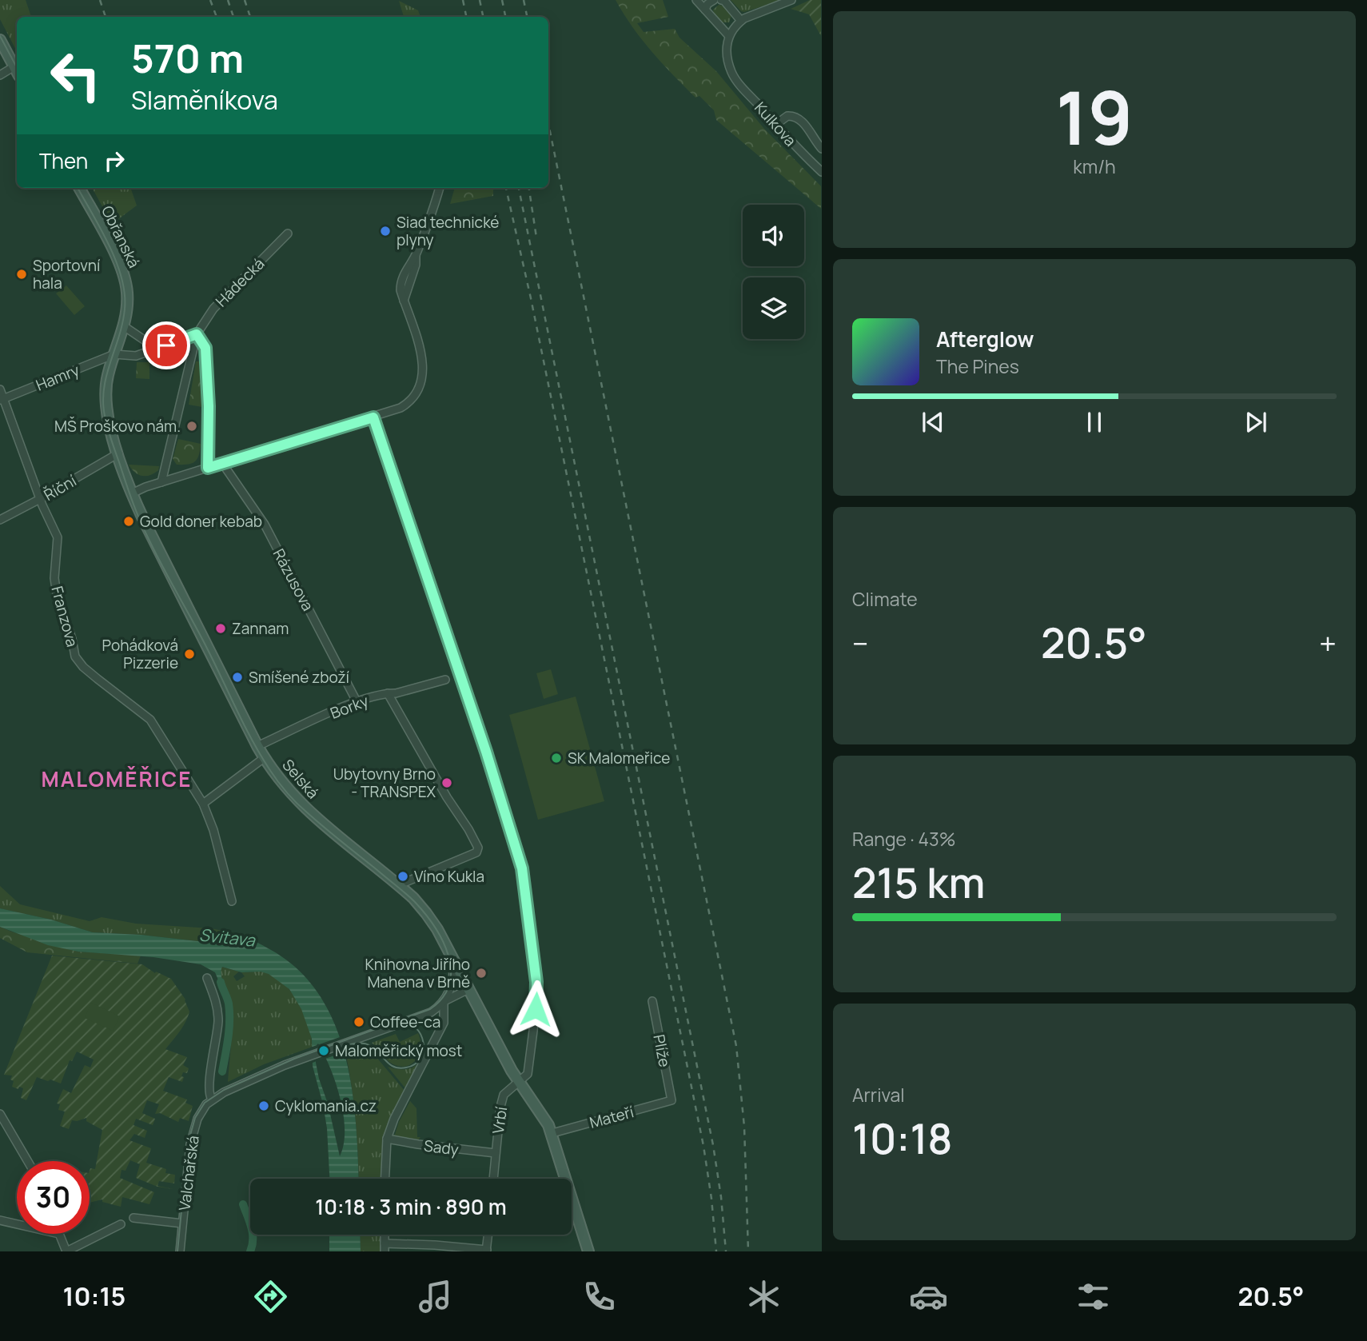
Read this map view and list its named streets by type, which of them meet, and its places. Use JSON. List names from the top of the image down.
{
  "streets": {
    "main road": ["Obřanská", "Selská"],
    "street": [
      "Kulkova",
      "Hádecká",
      "Hamry",
      "Říční",
      "Rázusova",
      "Franzova",
      "Borky",
      "Plíže",
      "Mateří",
      "Vrbí",
      "Sady",
      "Valchařská"
    ]
  },
  "crossings": [
    ["Obřanská", "Hamry"],
    ["Obřanská", "Selská"],
    ["Hamry", "Franzova"],
    ["Říční", "Franzova"],
    ["Říční", "Selská"],
    ["Rázusova", "Borky"],
    ["Borky", "Selská"],
    ["Selská", "Mateří"],
    ["Selská", "Vrbí"],
    ["Plíže", "Mateří"],
    ["Vrbí", "Sady"]
  ],
  "districts": ["MALOMĚŘICE"],
  "water": ["Svitava"],
  "places": [
    "Siad technické plyny",
    "Sportovní hala",
    "MŠ Proškovo nám.",
    "Gold doner kebab",
    "Zannam",
    "Pohádková Pizzerie",
    "Smíšené zboží",
    "SK Malomeřice",
    "Ubytovny Brno - TRANSPEX",
    "Víno Kukla",
    "Knihovna Jiřího Mahena v Brně",
    "Coffee-ca",
    "Maloměřický most",
    "Cyklomania.cz"
  ],
  "page": {
    "tile": [
      ["19", "km/h"],
      "Climate",
      ["Range · 43%", "215 km"],
      ["Arrival", "10:18"]
    ],
    "turn": ["570 m", "Slaměníkova"],
    "then": "Then",
    "song": ["Afterglow", "The Pines"],
    "heat": ["−", "20.5°", "+"],
    "limit": "30",
    "trip": "10:18 · 3 min · 890 m",
    "tabs": ["10:15", "20.5°"]
  }
}
